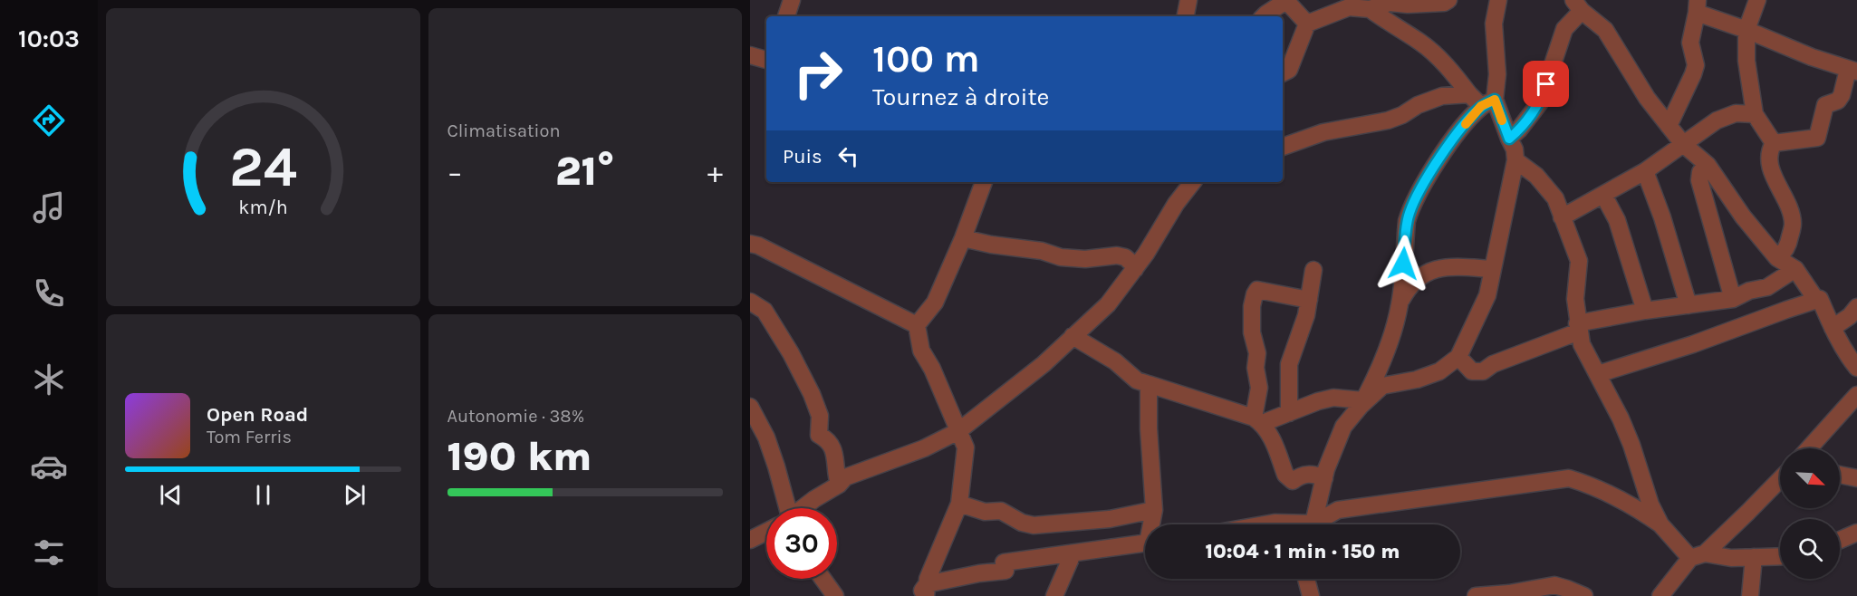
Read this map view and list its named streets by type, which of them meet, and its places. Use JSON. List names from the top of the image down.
{
  "north": "bottom right",
  "page": {
    "tabs": "10:03",
    "tile": [
      "Climatisation",
      ["Autonomie · 38%", "190 km"]
    ],
    "turn": ["100 m", "Tournez à droite"],
    "then": "Puis",
    "heat": ["−", "21°", "+"],
    "song": ["Open Road", "Tom Ferris"],
    "limit": "30",
    "trip": "10:04 · 1 min · 150 m",
    "gauge": ["24", "km/h"]
  }
}
